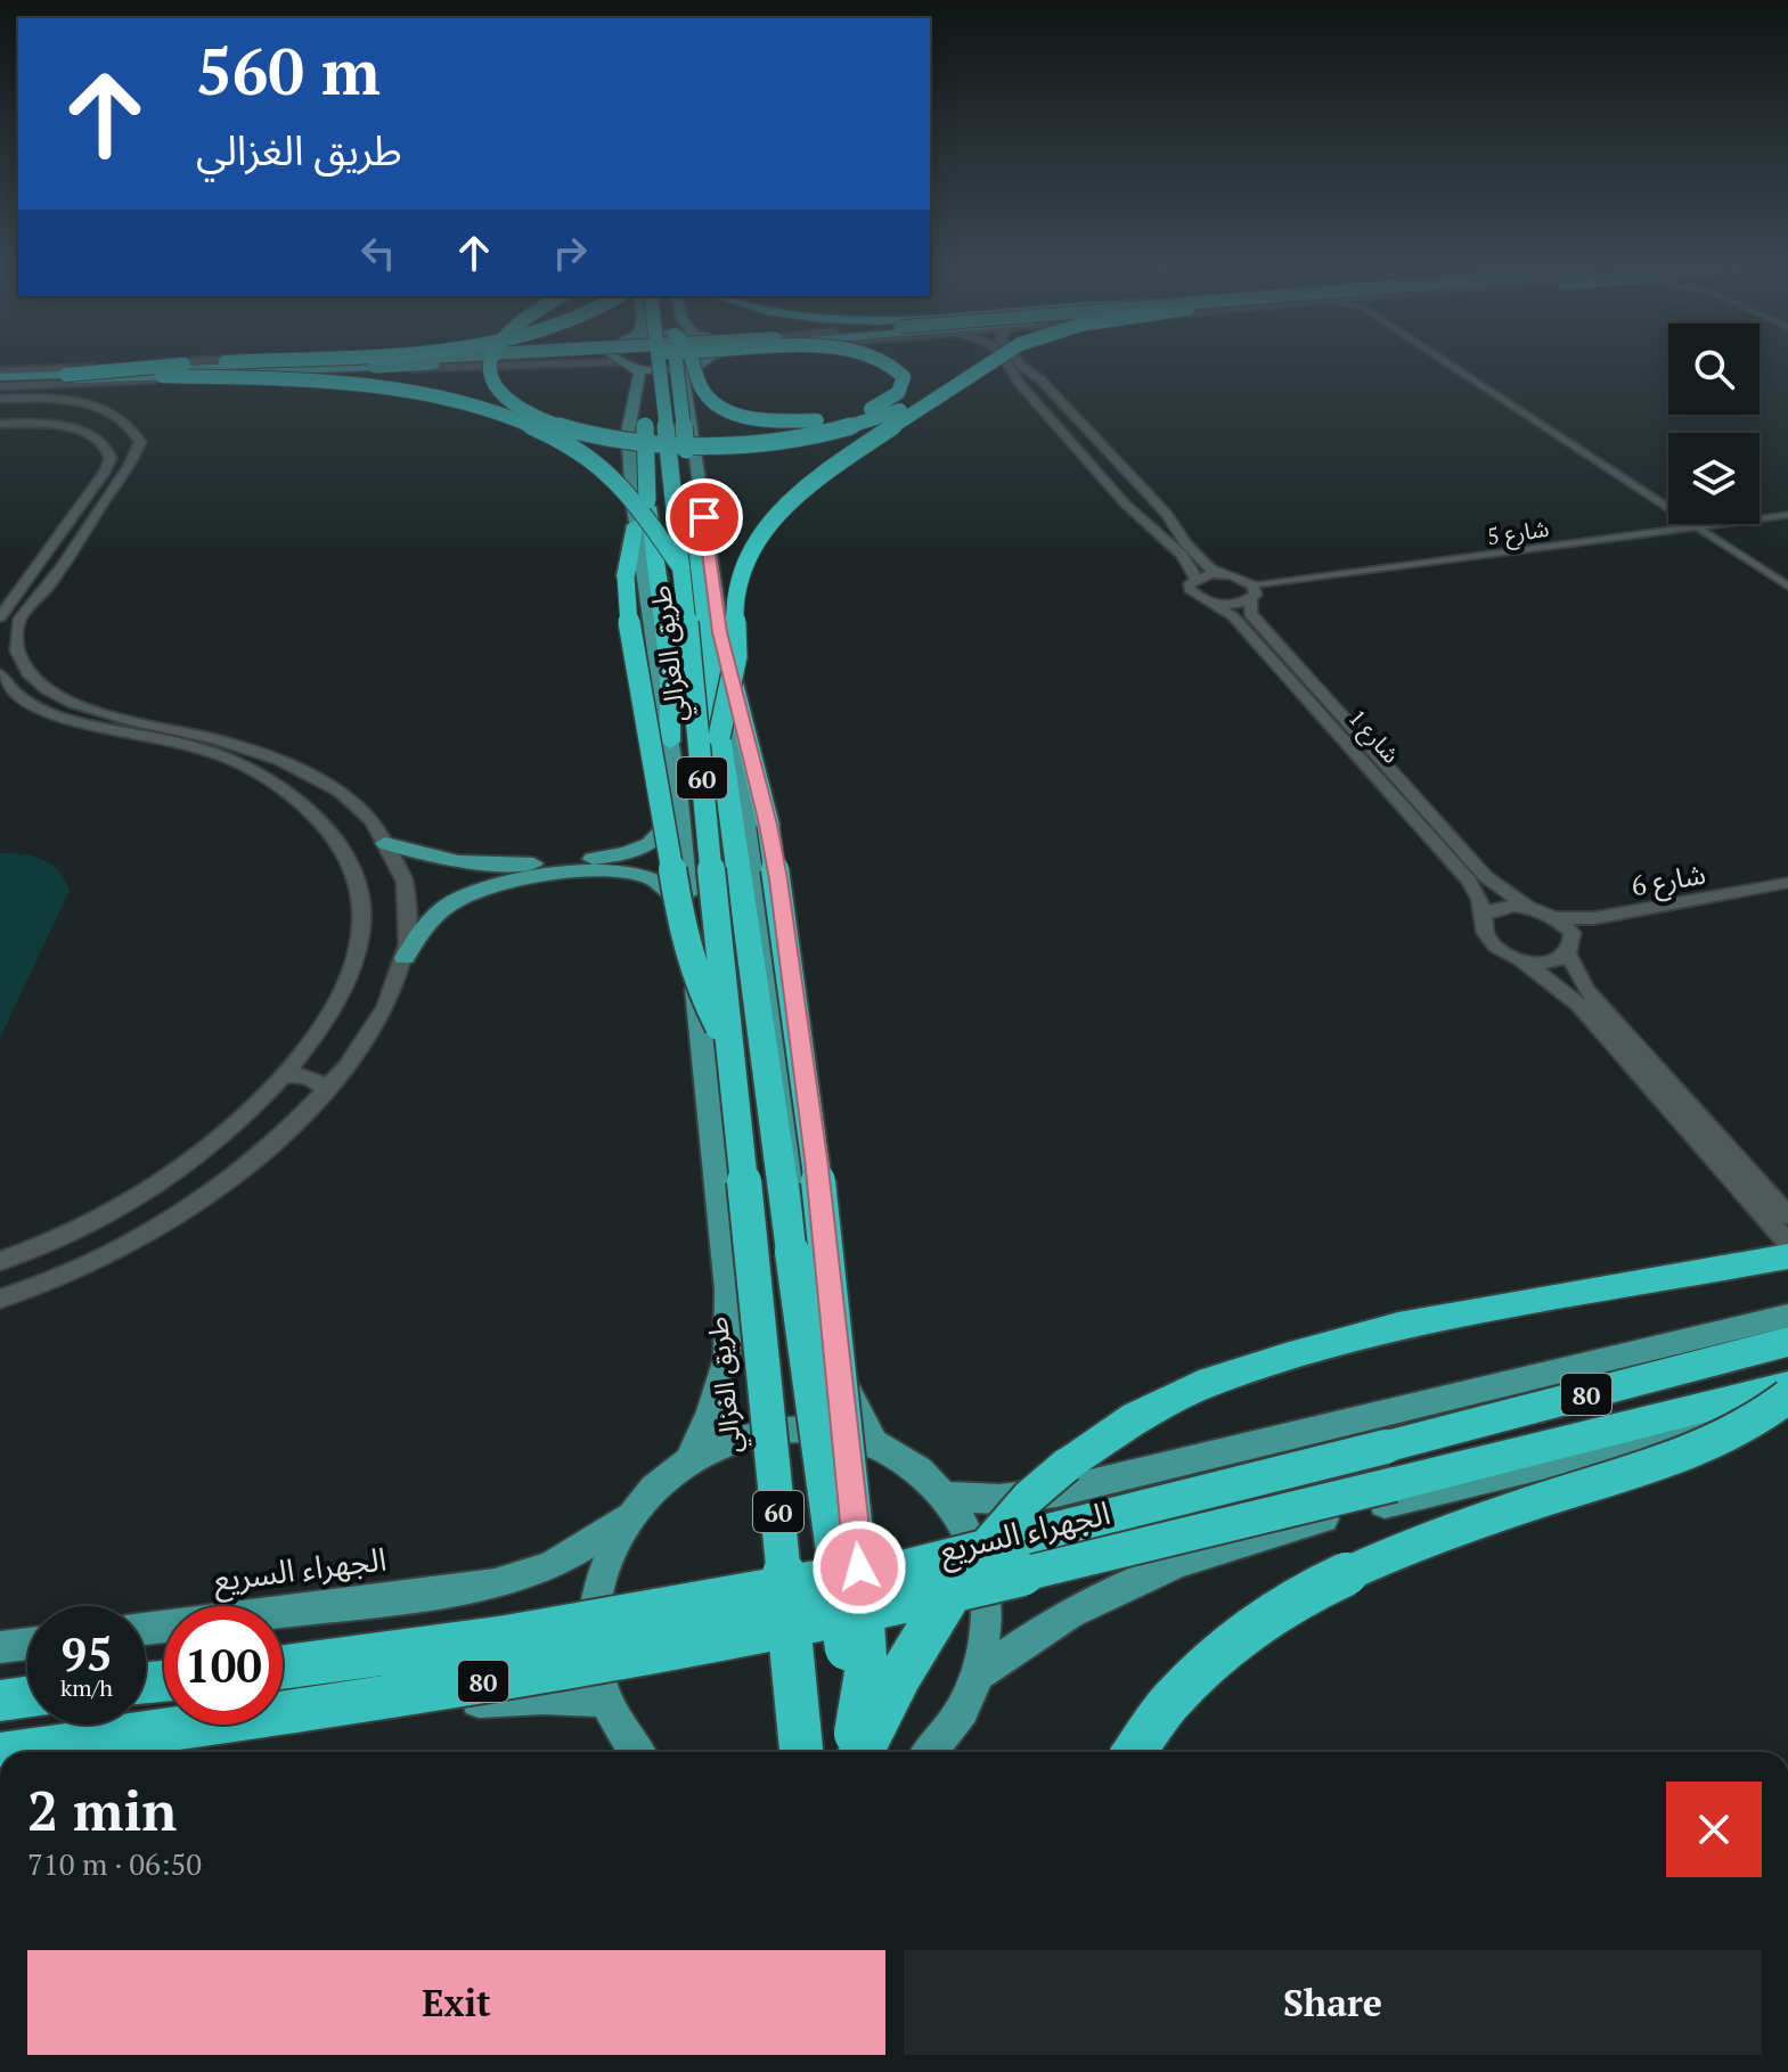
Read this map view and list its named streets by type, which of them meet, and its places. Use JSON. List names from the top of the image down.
{
  "streets": {
    "highway": [
      "طريق الغزالي",
      "60",
      "80",
      "الجهراء السريع"
    ],
    "street": ["شارع 5", "شارع 1", "شارع 6"]
  },
  "crossings": [
    ["شارع 5", "شارع 1"],
    ["شارع 1", "شارع 6"]
  ],
  "page": {
    "turn": ["560 m", "طريق الغزالي"],
    "speed": "95 km/h",
    "limit": "100",
    "heading": ["2 min", "710 m · 06:50"],
    "buttons": ["Exit", "Share"]
  }
}
